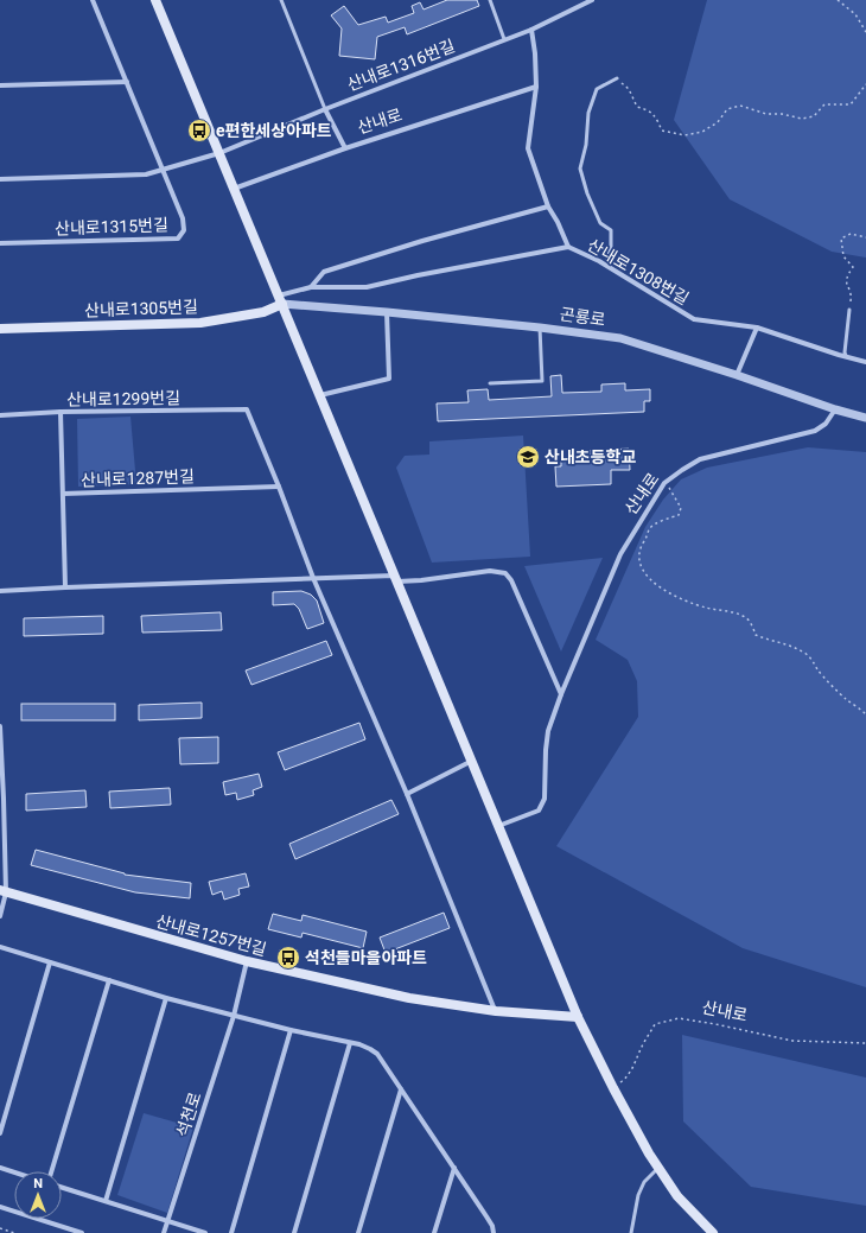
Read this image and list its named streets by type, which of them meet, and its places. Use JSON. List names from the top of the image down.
{
  "streets": {
    "main road": ["산내로1305번길", "산내로1257번길"],
    "street": [
      "산내로1316번길",
      "산내로",
      "산내로1315번길",
      "산내로1308번길",
      "곤룡로",
      "산내로1299번길",
      "산내로1287번길",
      "석천로"
    ]
  },
  "crossings": [
    ["산내로", "곤룡로"],
    ["산내로1308번길", "산내로1305번길"],
    ["산내로1308번길", "곤룡로"],
    ["산내로1305번길", "곤룡로"],
    ["산내로1299번길", "산내로1287번길"],
    ["산내로1257번길", "석천로"]
  ],
  "places": {
    "bus stop": ["e편한세상아파트", "석천들마을아파트"],
    "school or university": ["산내초등학교"]
  },
  "north": "top"
}
